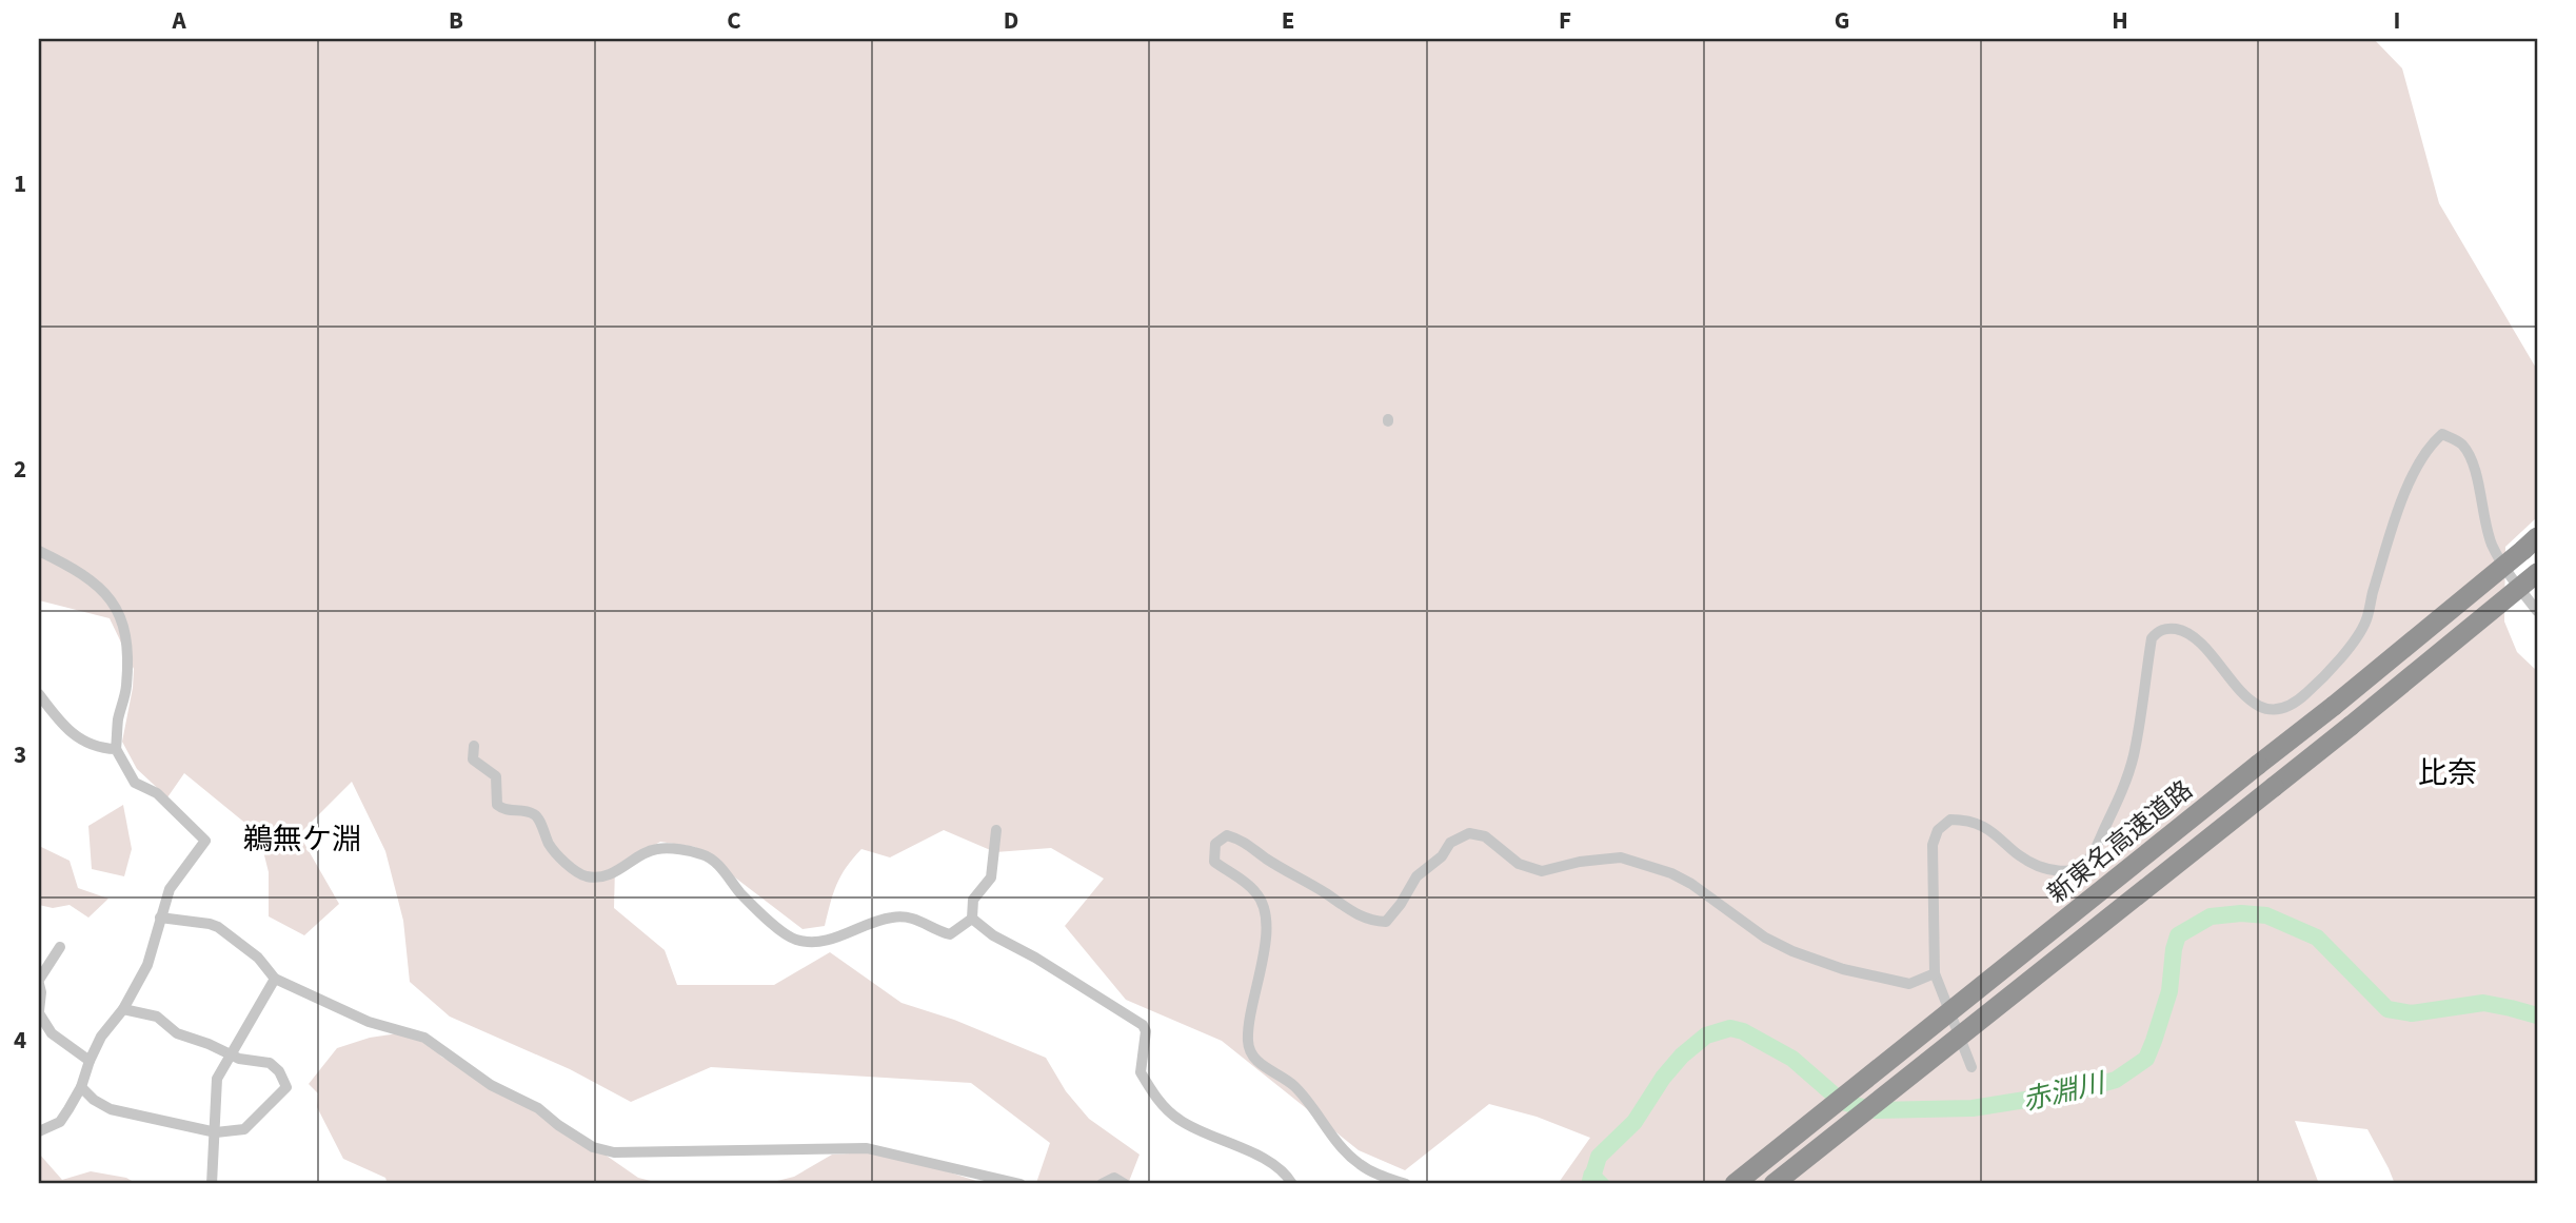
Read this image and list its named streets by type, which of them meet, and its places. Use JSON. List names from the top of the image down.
{
  "streets": {
    "highway": ["新東名高速道路"]
  },
  "districts": ["比奈", "鵜無ケ淵"],
  "water": ["赤淵川"],
  "grid": {
    "columns": [
      "A",
      "B",
      "C",
      "D",
      "E",
      "F",
      "G",
      "H",
      "I"
    ],
    "rows": [
      "1",
      "2",
      "3",
      "4"
    ]
  }
}
